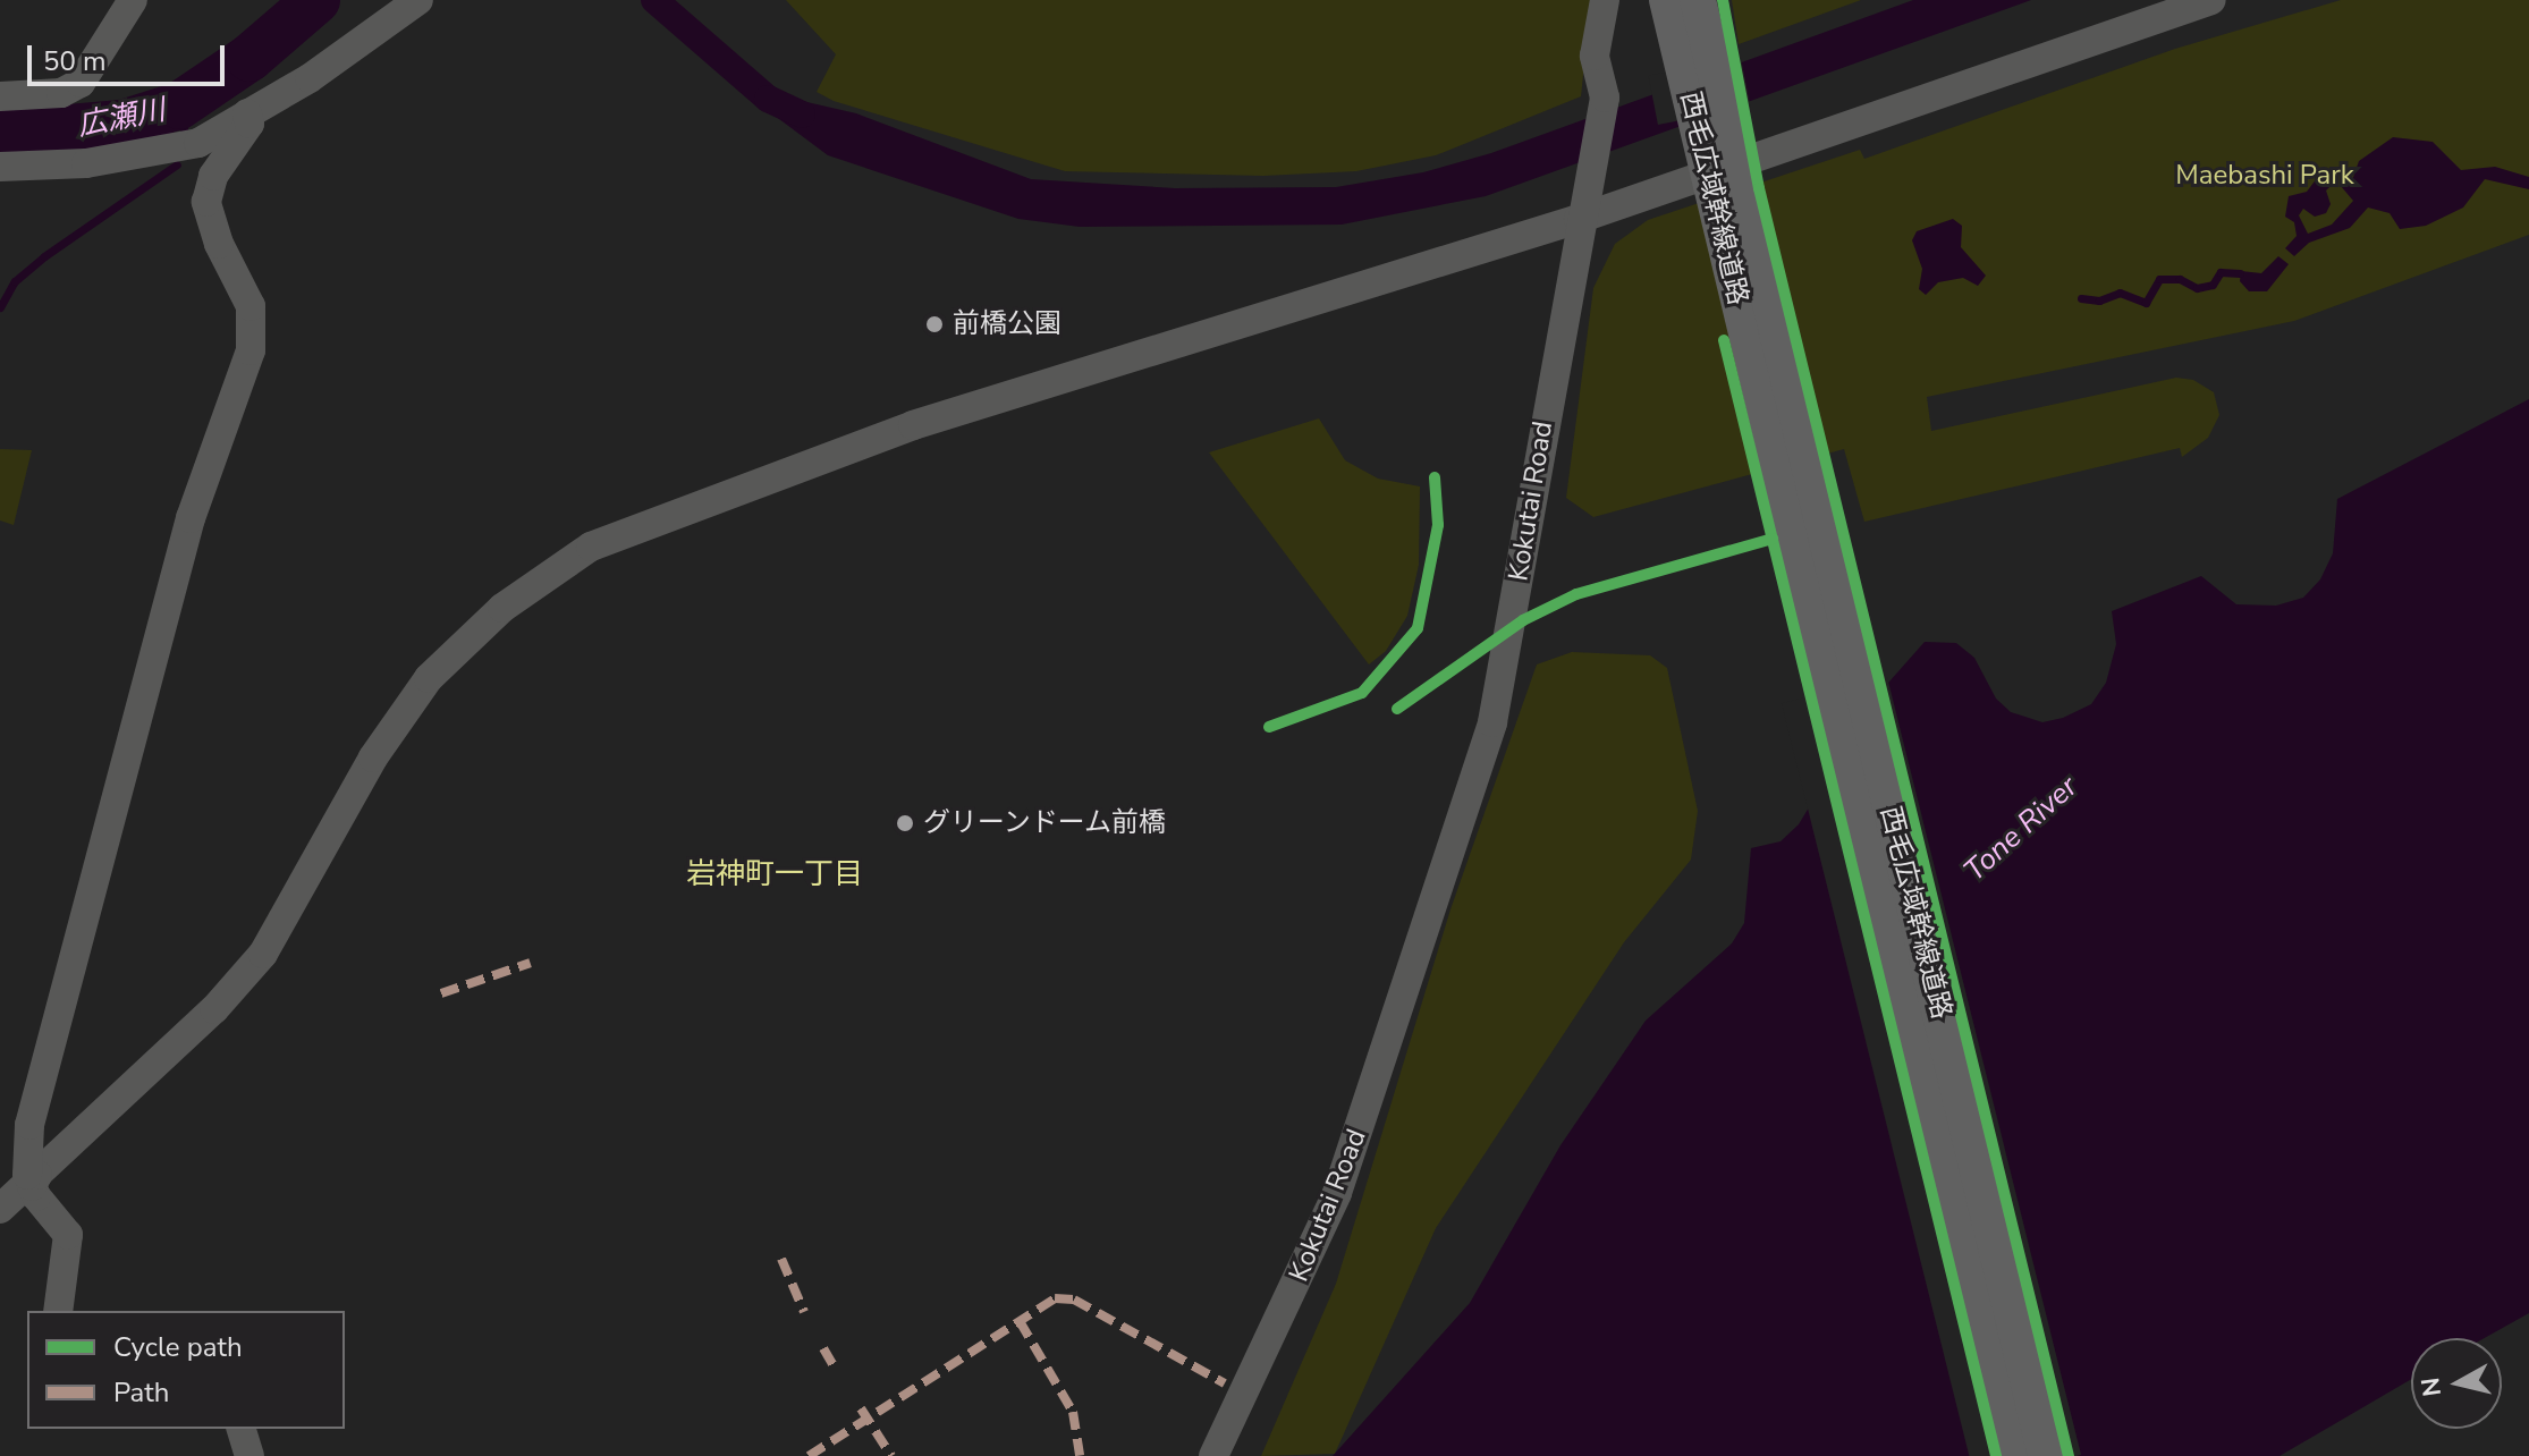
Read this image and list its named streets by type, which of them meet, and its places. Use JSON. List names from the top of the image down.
{
  "streets": {
    "main road": ["西毛広域幹線道路"],
    "street": ["Kokutai Road"]
  },
  "districts": ["岩神町一丁目"],
  "water": ["広瀬川", "Tone River"],
  "parks": ["Maebashi Park"],
  "places": ["前橋公園", "グリーンドーム前橋"],
  "legend": ["Cycle path", "Path"],
  "scale_bar": "50 m",
  "north": "left"
}
